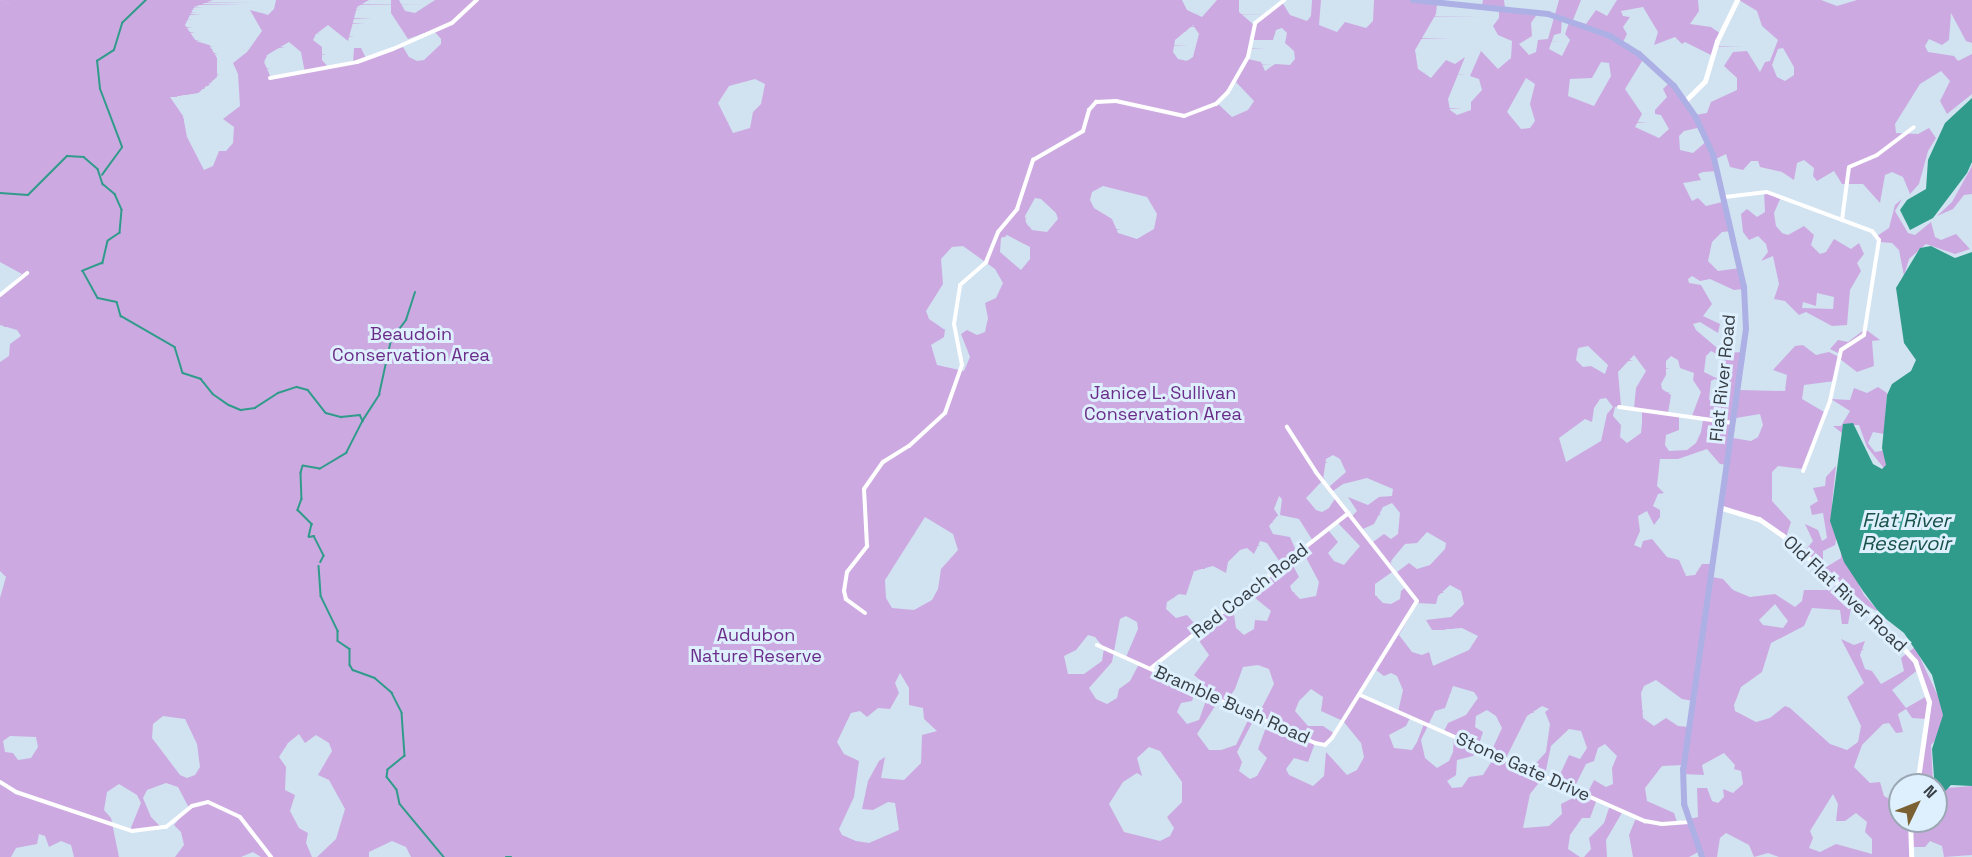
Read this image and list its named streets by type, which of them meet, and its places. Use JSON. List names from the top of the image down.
{
  "streets": {
    "main road": ["Flat River Road"],
    "street": [
      "Red Coach Road",
      "Old Flat River Road",
      "Bramble Bush Road",
      "Stone Gate Drive"
    ]
  },
  "crossings": [
    ["Flat River Road", "Old Flat River Road"],
    ["Flat River Road", "Stone Gate Drive"],
    ["Red Coach Road", "Bramble Bush Road"],
    ["Bramble Bush Road", "Stone Gate Drive"]
  ],
  "water": ["Flat River Reservoir"],
  "parks": ["Beaudoin Conservation Area", "Janice L. Sullivan Conservation Area", "Audubon Nature Reserve"],
  "north": "top right"
}
